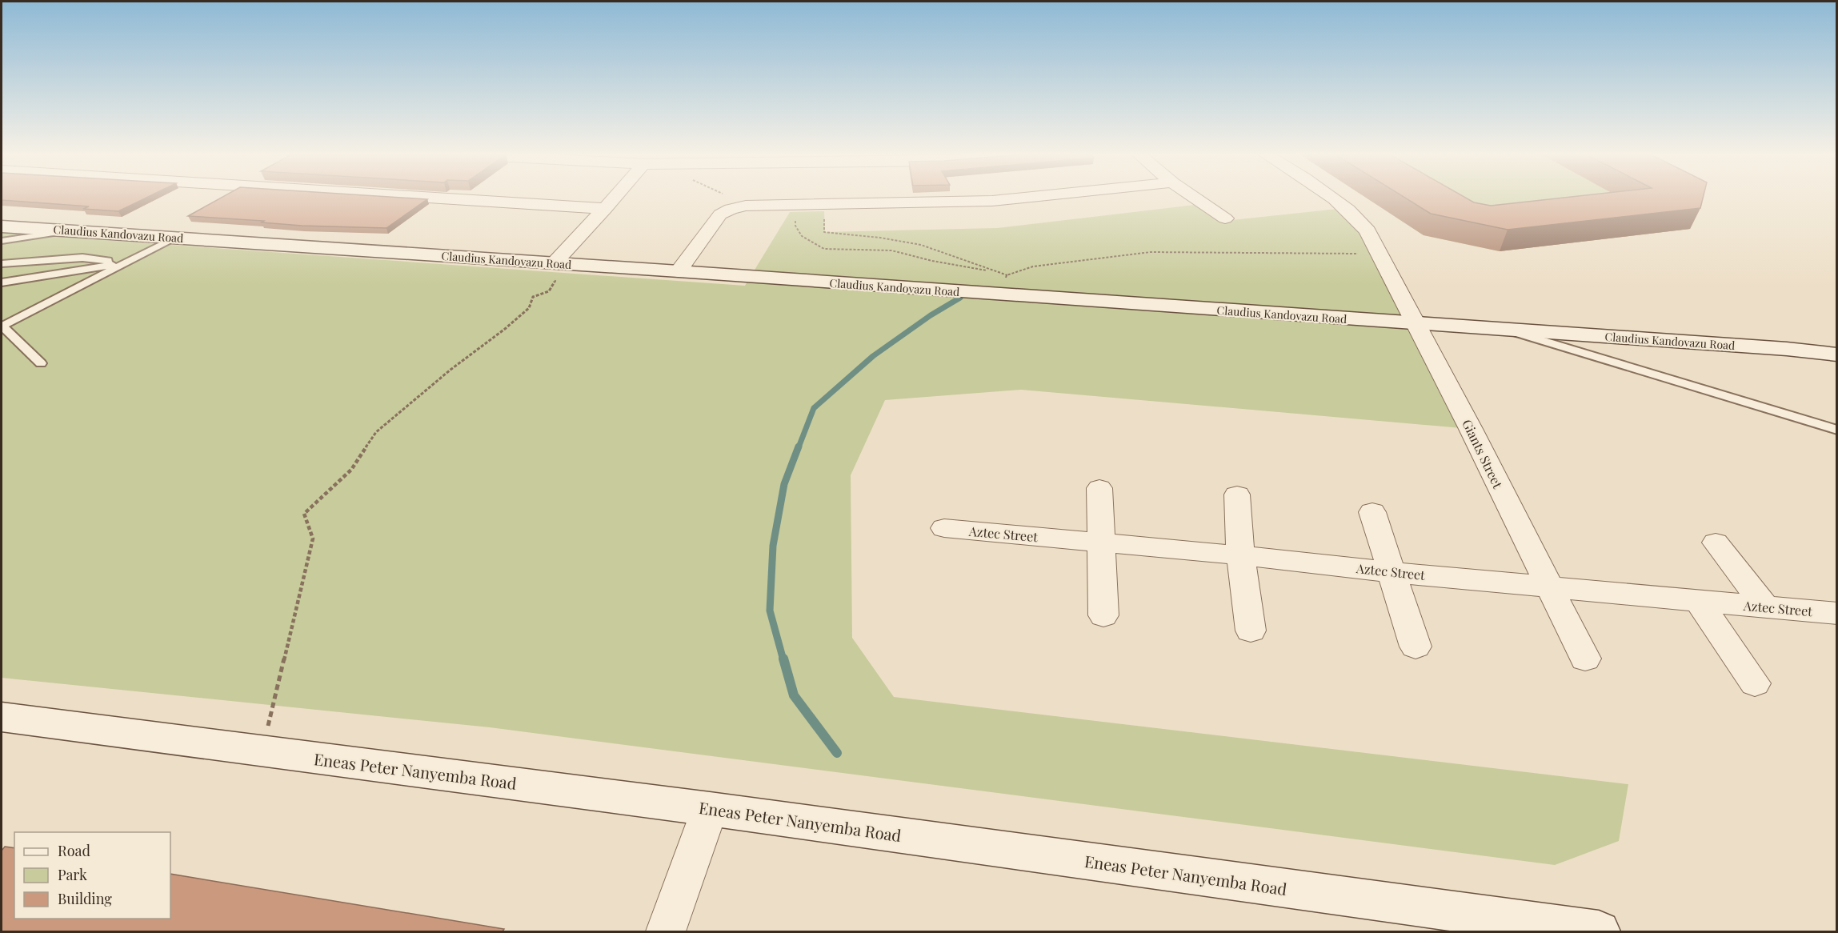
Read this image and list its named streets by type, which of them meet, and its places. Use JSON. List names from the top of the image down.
{
  "streets": {
    "street": [
      "Claudius Kandovazu Road",
      "Giants Street",
      "Aztec Street",
      "Eneas Peter Nanyemba Road"
    ]
  },
  "crossings": [
    ["Claudius Kandovazu Road", "Giants Street"],
    ["Giants Street", "Aztec Street"]
  ],
  "legend": ["Road", "Park", "Building"]
}
